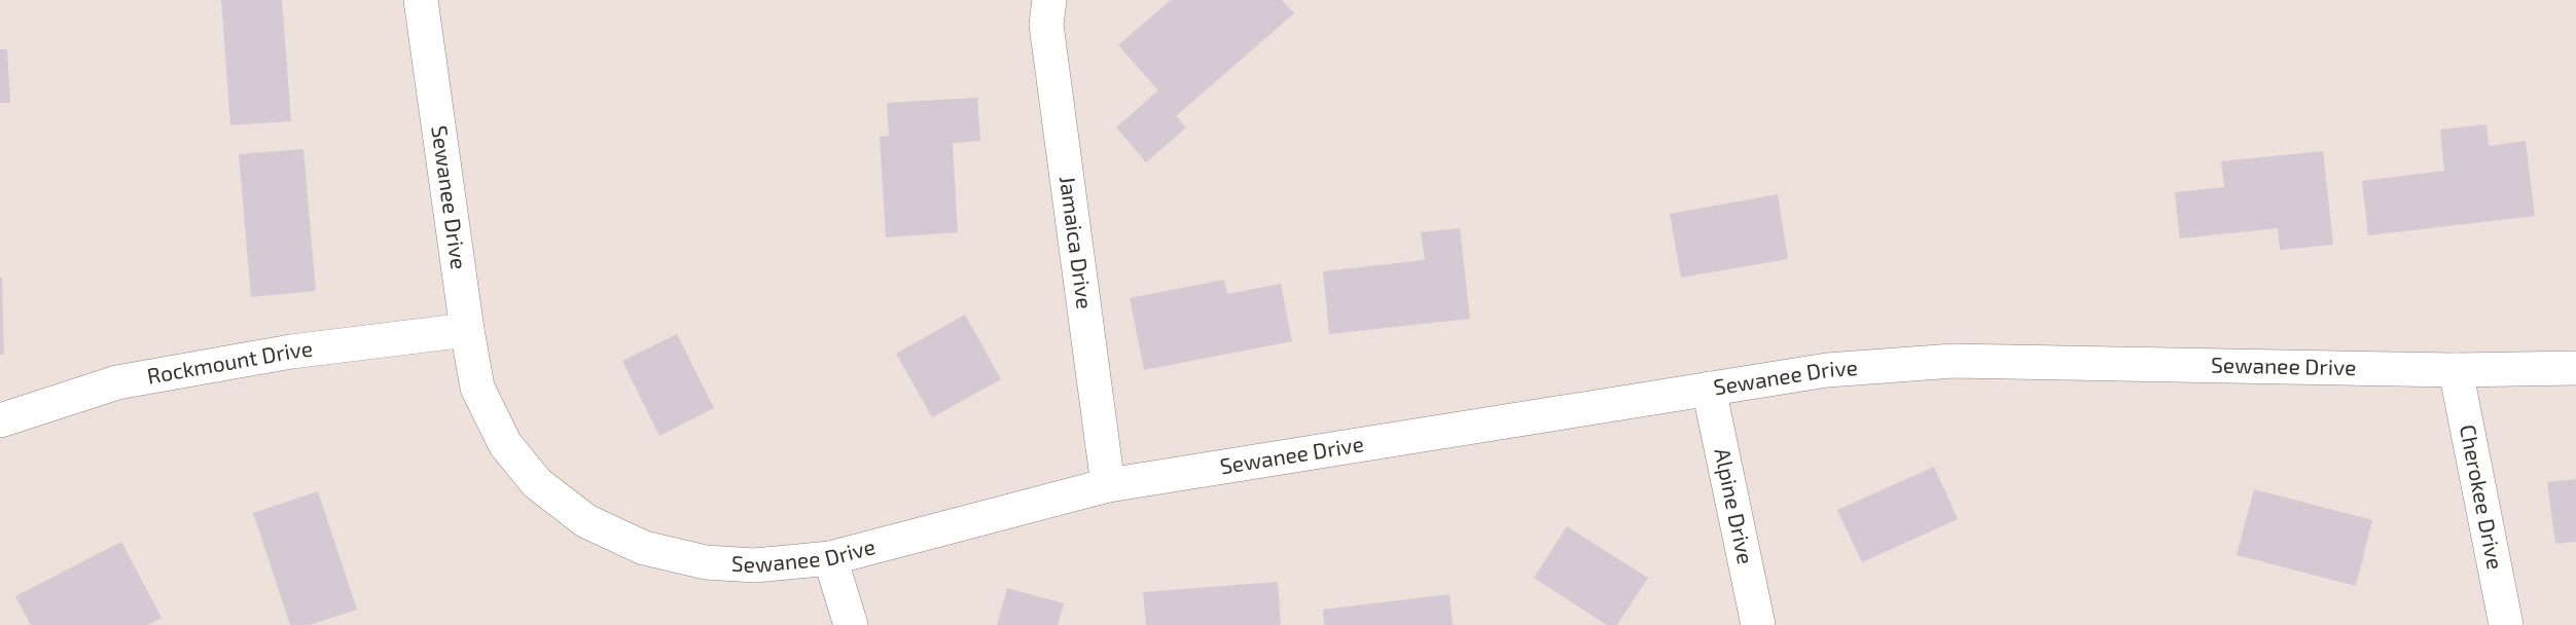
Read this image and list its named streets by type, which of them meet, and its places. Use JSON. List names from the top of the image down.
{
  "streets": {
    "street": [
      "Sewanee Drive",
      "Jamaica Drive",
      "Rockmount Drive",
      "Cherokee Drive",
      "Alpine Drive"
    ]
  },
  "crossings": [
    ["Sewanee Drive", "Jamaica Drive"],
    ["Sewanee Drive", "Rockmount Drive"],
    ["Sewanee Drive", "Cherokee Drive"],
    ["Sewanee Drive", "Alpine Drive"]
  ]
}
